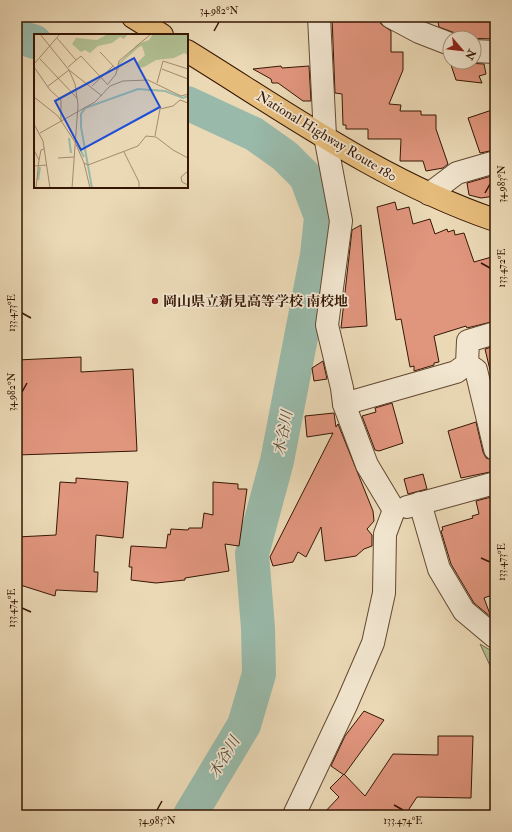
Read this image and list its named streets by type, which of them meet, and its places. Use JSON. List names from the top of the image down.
{
  "streets": {
    "highway": ["National Highway Route 180"]
  },
  "water": ["木谷川"],
  "places": ["岡山県立新見高等学校 南校地"],
  "north": "bottom right",
  "coordinates": [
    "34.982°N",
    "34.983°N",
    "133.472°E",
    "133.473°E",
    "133.474°E"
  ]
}
